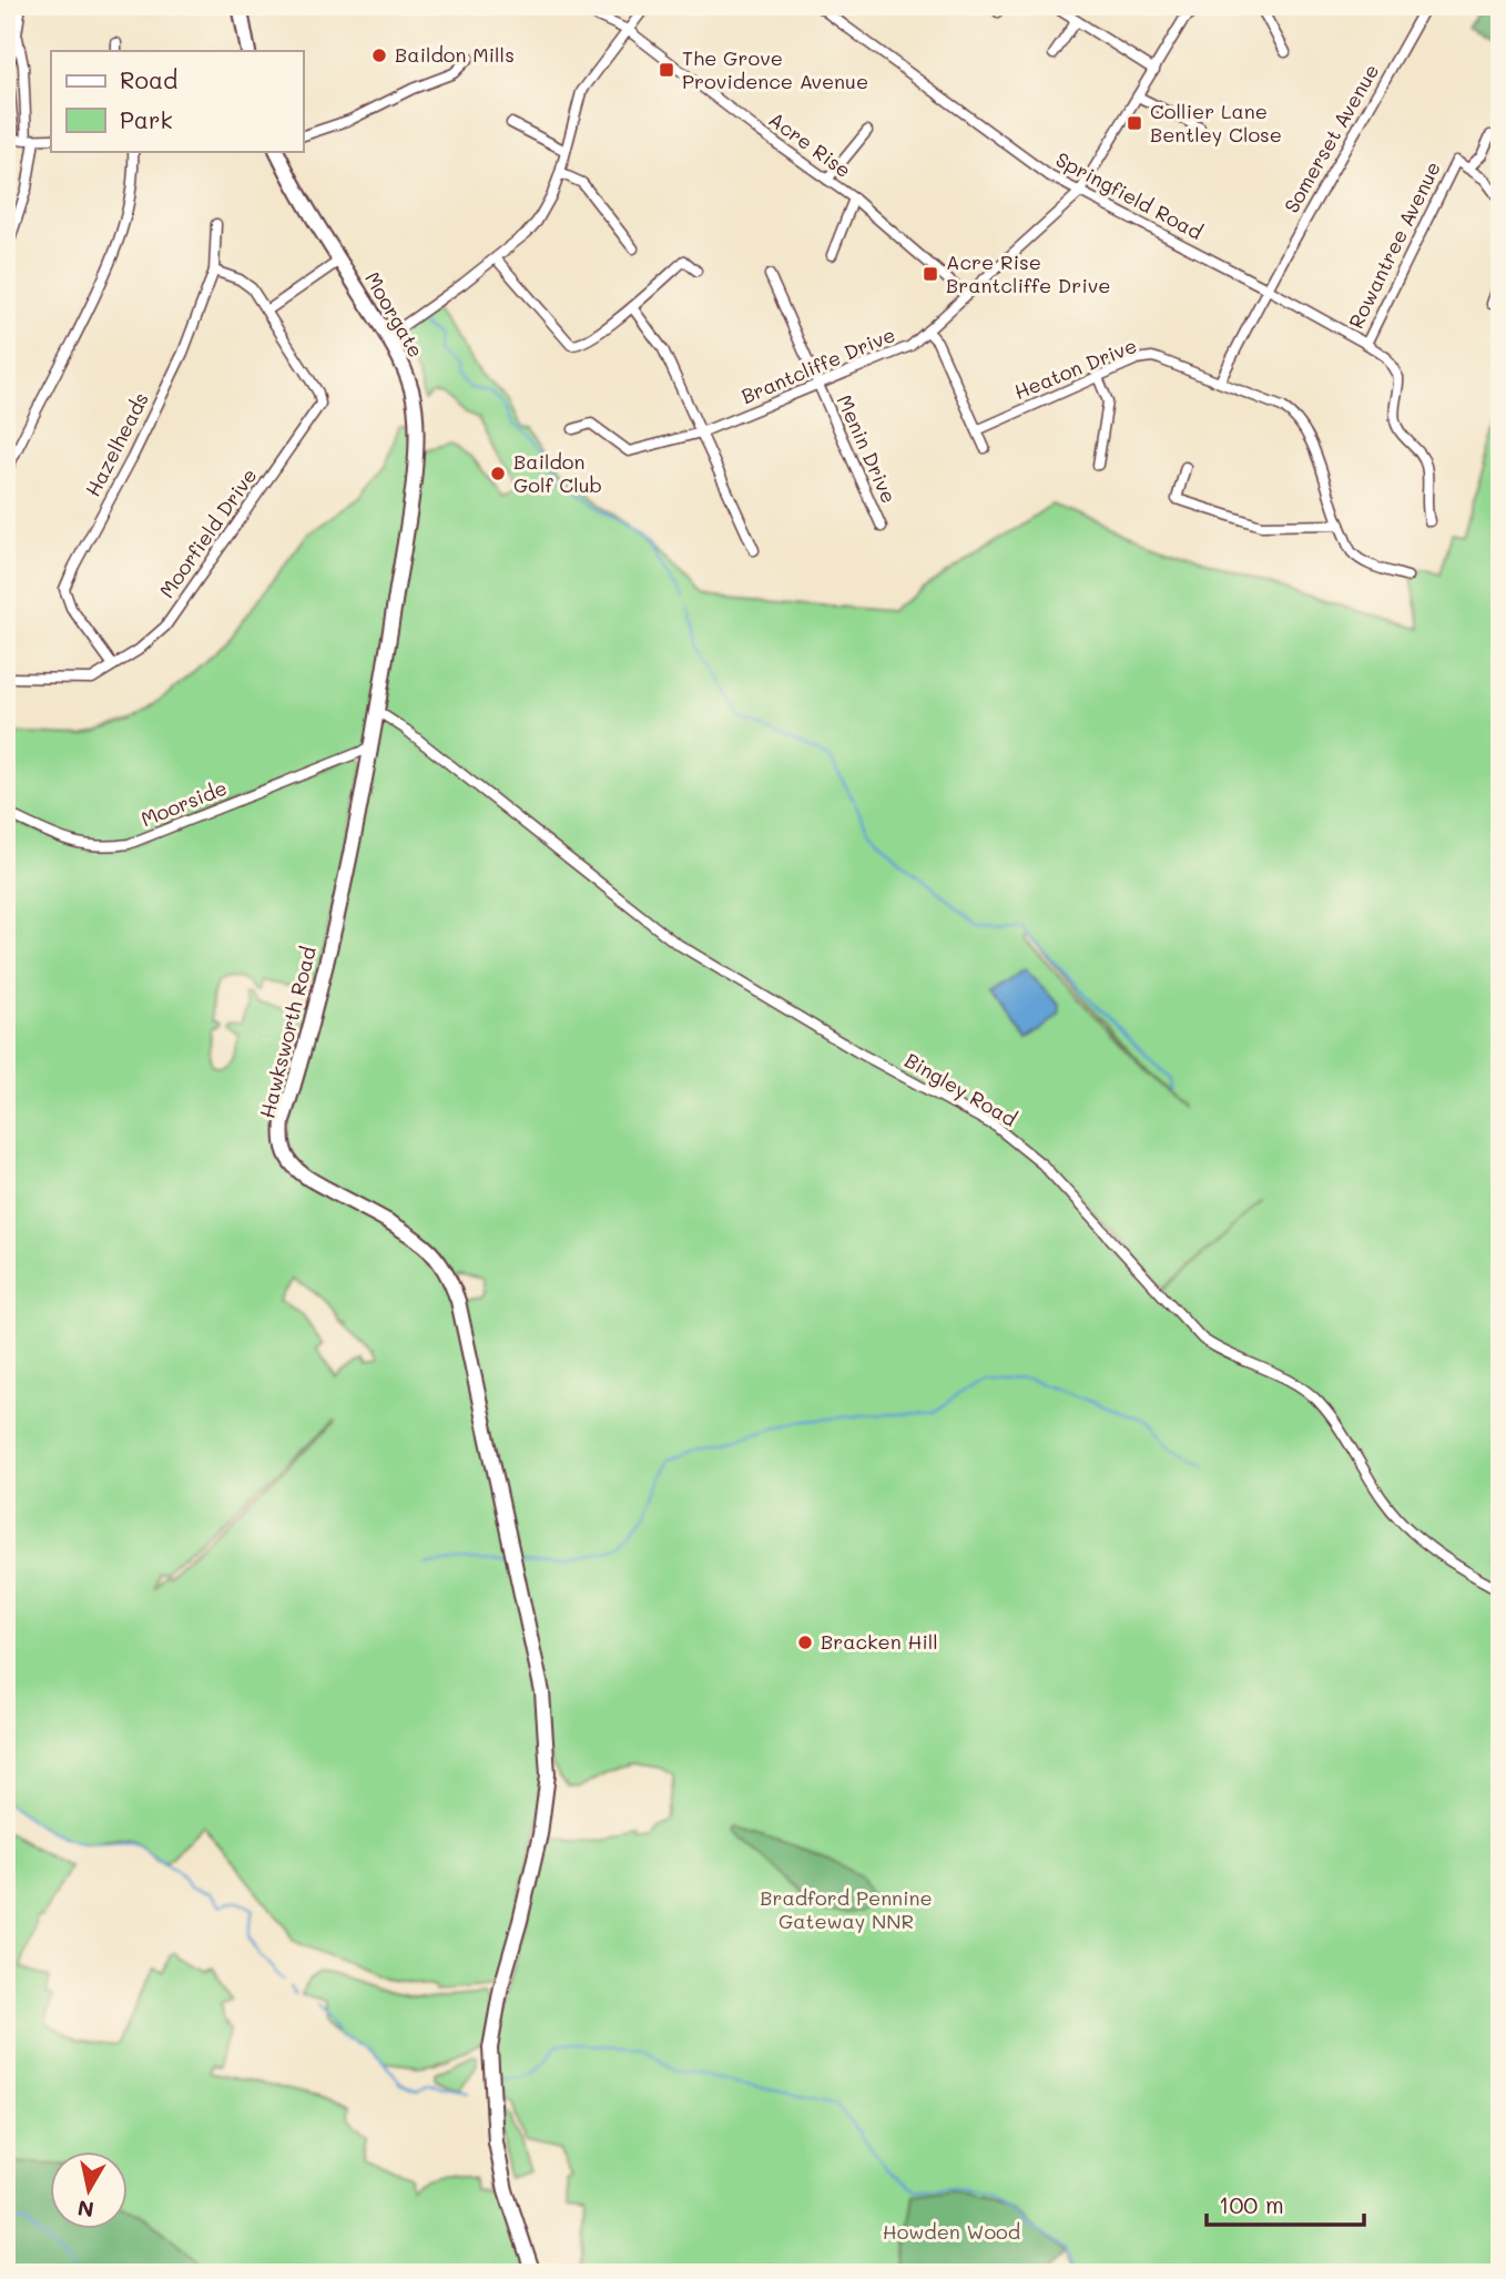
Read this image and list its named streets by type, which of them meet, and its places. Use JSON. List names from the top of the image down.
{
  "streets": {
    "street": [
      "Somerset Avenue",
      "Acre Rise",
      "Springfield Road",
      "Rowantree Avenue",
      "Moorgate",
      "Brantcliffe Drive",
      "Heaton Drive",
      "Hazelheads",
      "Menin Drive",
      "Moorfield Drive",
      "Moorside",
      "Hawksworth Road",
      "Bingley Road"
    ]
  },
  "crossings": [
    ["Somerset Avenue", "Springfield Road"],
    ["Somerset Avenue", "Heaton Drive"],
    ["Acre Rise", "Brantcliffe Drive"],
    ["Springfield Road", "Rowantree Avenue"],
    ["Springfield Road", "Brantcliffe Drive"],
    ["Moorgate", "Hawksworth Road"],
    ["Brantcliffe Drive", "Menin Drive"],
    ["Hazelheads", "Moorfield Drive"],
    ["Moorside", "Hawksworth Road"],
    ["Hawksworth Road", "Bingley Road"]
  ],
  "parks": ["Bradford Pennine Gateway NNR", "Howden Wood"],
  "places": {
    "other": ["Baildon Mills", "Baildon Golf Club", "Bracken Hill"],
    "transit": ["The Grove Providence Avenue", "Collier Lane Bentley Close", "Acre Rise Brantcliffe Drive"]
  },
  "legend": ["Road", "Park"],
  "scale_bar": "100 m",
  "north": "bottom"
}
